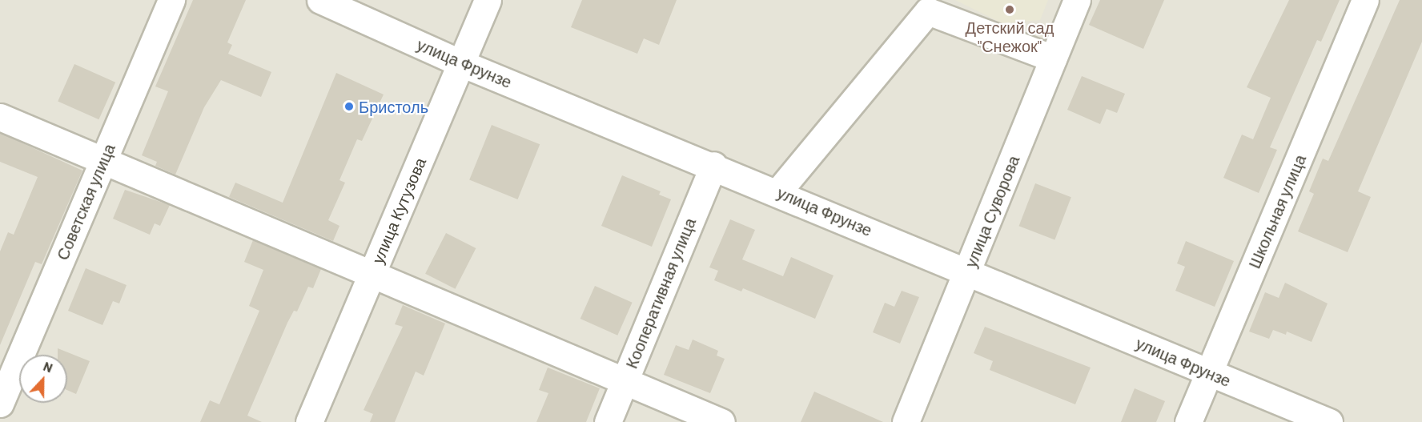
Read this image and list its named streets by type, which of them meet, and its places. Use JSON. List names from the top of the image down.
{
  "streets": {
    "street": [
      "улица Фрунзе",
      "Советская улица",
      "улица Кутузова",
      "улица Суворова",
      "Школьная улица",
      "Кооперативная улица"
    ]
  },
  "crossings": [
    ["улица Фрунзе", "улица Кутузова"],
    ["улица Фрунзе", "улица Суворова"],
    ["улица Фрунзе", "Школьная улица"],
    ["улица Фрунзе", "Кооперативная улица"]
  ],
  "places": ["Детский сад \"Снежок\"", "Бристоль"],
  "north": "top"
}
